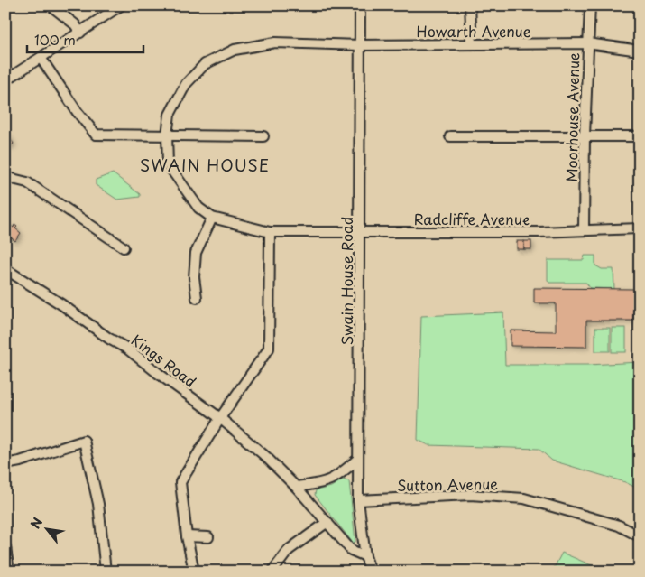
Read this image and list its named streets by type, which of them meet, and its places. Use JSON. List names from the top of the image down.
{
  "streets": {
    "street": [
      "Howarth Avenue",
      "Moorhouse Avenue",
      "Radcliffe Avenue",
      "Swain House Road",
      "Kings Road",
      "Sutton Avenue"
    ]
  },
  "crossings": [
    ["Howarth Avenue", "Moorhouse Avenue"],
    ["Howarth Avenue", "Radcliffe Avenue"],
    ["Howarth Avenue", "Swain House Road"],
    ["Moorhouse Avenue", "Radcliffe Avenue"],
    ["Radcliffe Avenue", "Swain House Road"],
    ["Swain House Road", "Kings Road"],
    ["Swain House Road", "Sutton Avenue"]
  ],
  "districts": ["SWAIN HOUSE"],
  "scale_bar": "100 m",
  "north": "top left"
}
